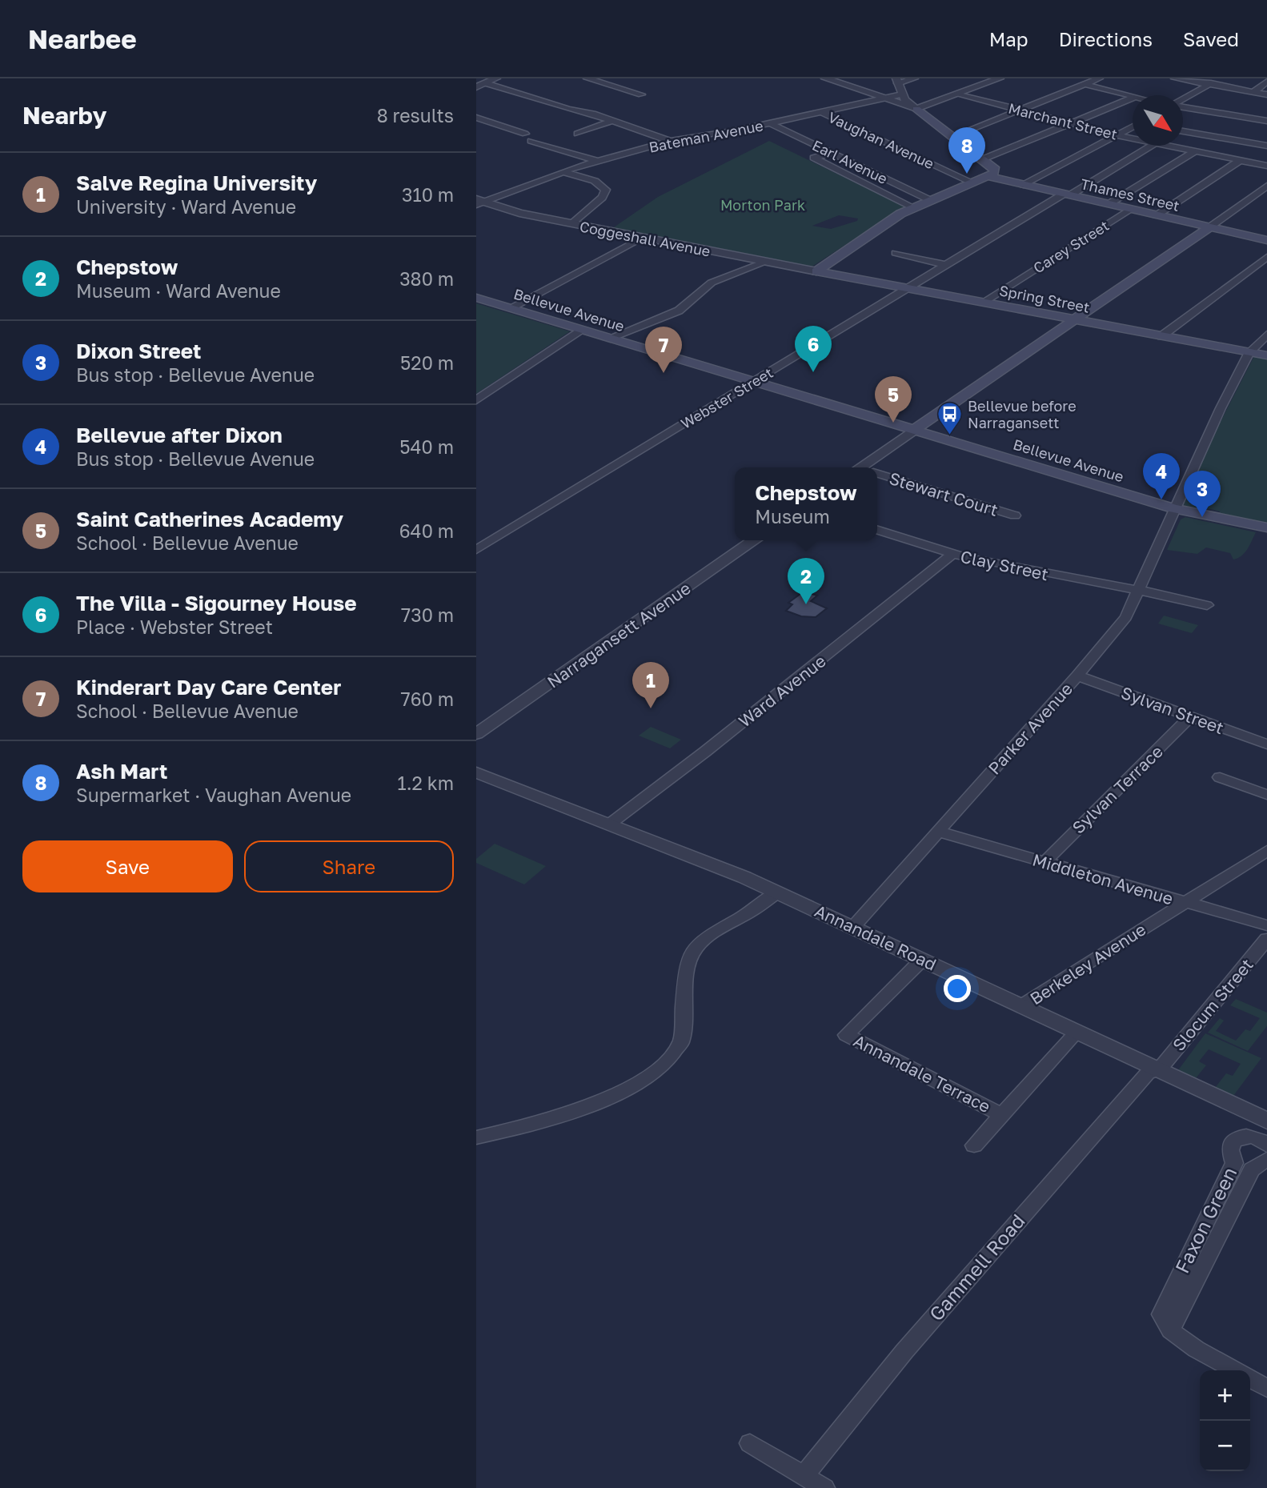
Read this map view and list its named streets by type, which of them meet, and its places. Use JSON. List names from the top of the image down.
{
  "streets": {
    "main road": ["Thames Street", "Spring Street", "Bellevue Avenue"],
    "street": [
      "Marchant Street",
      "Bateman Avenue",
      "Vaughan Avenue",
      "Earl Avenue",
      "Coggeshall Avenue",
      "Carey Street",
      "Webster Street",
      "Stewart Court",
      "Clay Street",
      "Narragansett Avenue",
      "Ward Avenue",
      "Sylvan Street",
      "Parker Avenue",
      "Sylvan Terrace",
      "Middleton Avenue",
      "Annandale Road",
      "Berkeley Avenue",
      "Slocum Street",
      "Annandale Terrace",
      "Faxon Green",
      "Gammell Road"
    ]
  },
  "crossings": [
    ["Bateman Avenue", "Vaughan Avenue"],
    ["Bateman Avenue", "Earl Avenue"],
    ["Bateman Avenue", "Coggeshall Avenue"],
    ["Thames Street", "Carey Street"],
    ["Thames Street", "Webster Street"],
    ["Coggeshall Avenue", "Spring Street"],
    ["Carey Street", "Spring Street"],
    ["Spring Street", "Webster Street"],
    ["Spring Street", "Parker Avenue"],
    ["Bellevue Avenue", "Webster Street"],
    ["Bellevue Avenue", "Parker Avenue"],
    ["Clay Street", "Ward Avenue"],
    ["Clay Street", "Parker Avenue"],
    ["Ward Avenue", "Annandale Road"],
    ["Sylvan Street", "Parker Avenue"],
    ["Sylvan Street", "Sylvan Terrace"],
    ["Parker Avenue", "Middleton Avenue"],
    ["Parker Avenue", "Annandale Road"],
    ["Sylvan Terrace", "Middleton Avenue"],
    ["Middleton Avenue", "Berkeley Avenue"],
    ["Annandale Road", "Berkeley Avenue"],
    ["Annandale Road", "Slocum Street"],
    ["Annandale Road", "Annandale Terrace"],
    ["Annandale Road", "Gammell Road"],
    ["Slocum Street", "Gammell Road"]
  ],
  "parks": ["Morton Park"],
  "places": {
    "bus stop": ["Bellevue before Narragansett"]
  },
  "north": "bottom right",
  "page": {
    "header": "Nearbee",
    "nav": ["Map", "Directions", "Saved"],
    "heading": ["Nearby", "8 results"],
    "pins": [
      "8",
      "6",
      "7",
      "5",
      "4",
      "3",
      "2",
      "1"
    ],
    "list": [
      {
        "mark": "1",
        "name": "Salve Regina University",
        "note": "University · Ward Avenue",
        "value": "310 m"
      },
      {
        "mark": "2",
        "name": "Chepstow",
        "note": "Museum · Ward Avenue",
        "value": "380 m"
      },
      {
        "mark": "3",
        "name": "Dixon Street",
        "note": "Bus stop · Bellevue Avenue",
        "value": "520 m"
      },
      {
        "mark": "4",
        "name": "Bellevue after Dixon",
        "note": "Bus stop · Bellevue Avenue",
        "value": "540 m"
      },
      {
        "mark": "5",
        "name": "Saint Catherines Academy",
        "note": "School · Bellevue Avenue",
        "value": "640 m"
      },
      {
        "mark": "6",
        "name": "The Villa - Sigourney House",
        "note": "Place · Webster Street",
        "value": "730 m"
      },
      {
        "mark": "7",
        "name": "Kinderart Day Care Center",
        "note": "School · Bellevue Avenue",
        "value": "760 m"
      },
      {
        "mark": "8",
        "name": "Ash Mart",
        "note": "Supermarket · Vaughan Avenue",
        "value": "1.2 km"
      }
    ],
    "popup": ["Chepstow", "Museum"],
    "buttons": ["Save", "Share"],
    "map_buttons": ["+", "−"]
  }
}
